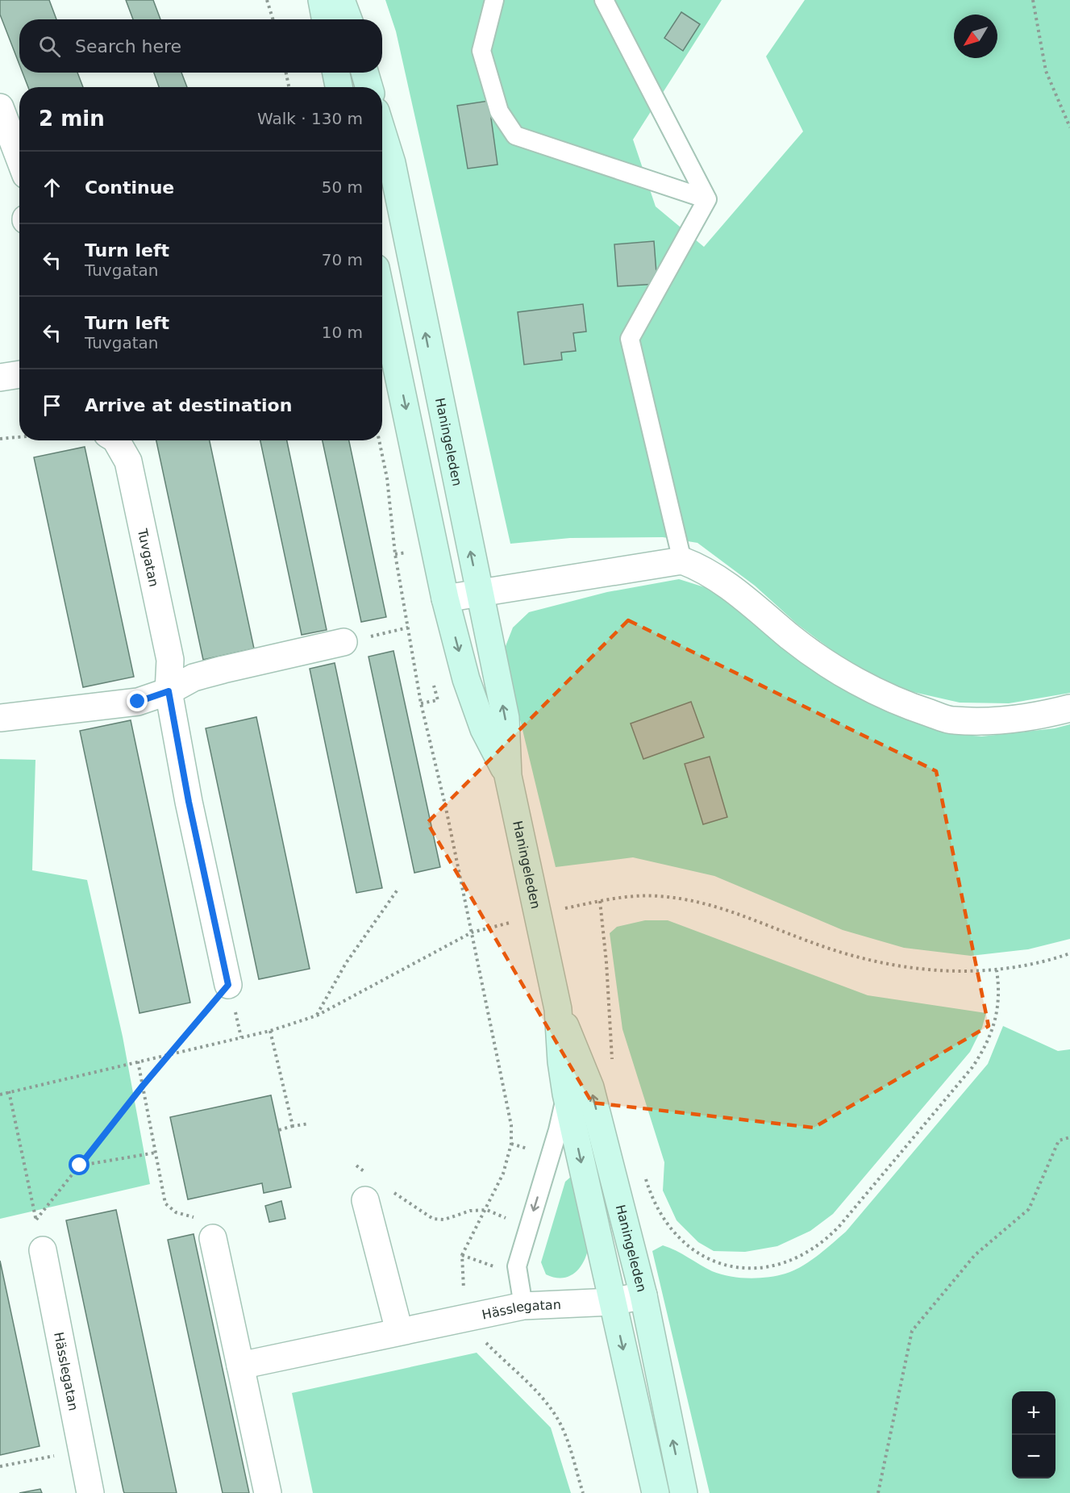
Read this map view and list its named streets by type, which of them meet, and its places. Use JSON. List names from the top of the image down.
{
  "streets": {
    "main road": ["Haningeleden"],
    "street": ["Tuvgatan", "Hässlegatan"]
  },
  "crossings": [
    ["Haningeleden", "Hässlegatan"]
  ],
  "north": "bottom left",
  "page": {
    "search": "Search here",
    "heading": ["2 min", "Walk · 130 m"],
    "list": [
      ["Continue", "50 m"],
      ["Turn left", "Tuvgatan", "70 m"],
      ["Turn left", "Tuvgatan", "10 m"],
      "Arrive at destination"
    ],
    "map_buttons": ["+", "−"]
  }
}
